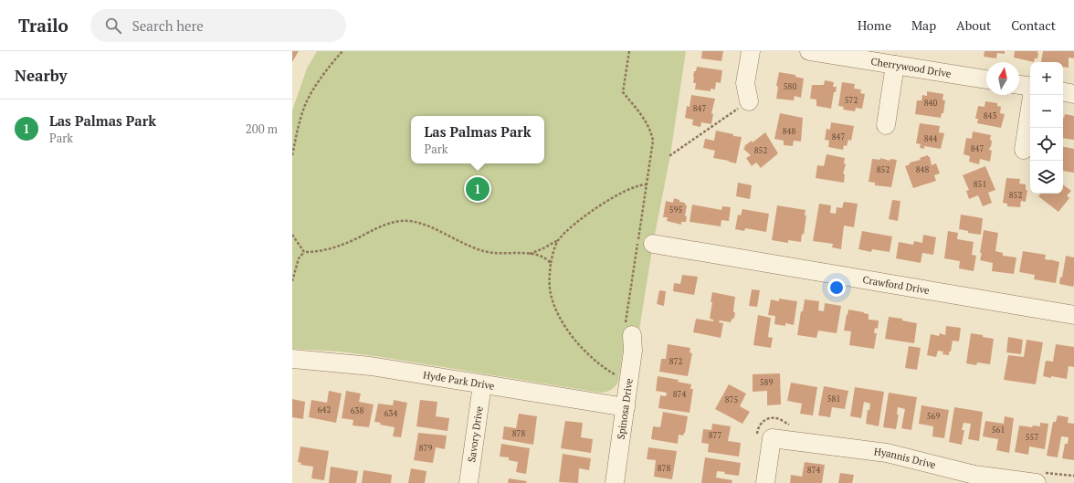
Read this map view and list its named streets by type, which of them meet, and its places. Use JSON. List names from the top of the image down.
{
  "streets": {
    "street": [
      "Cherrywood Drive",
      "Crawford Drive",
      "Hyde Park Drive",
      "Spinosa Drive",
      "Savory Drive",
      "Hyannis Drive"
    ]
  },
  "crossings": [
    ["Hyde Park Drive", "Spinosa Drive"],
    ["Hyde Park Drive", "Savory Drive"]
  ],
  "house_numbers": [
    "580",
    "572",
    "840",
    "847",
    "843",
    "848",
    "847",
    "844",
    "847",
    "852",
    "852",
    "848",
    "851",
    "852",
    "595",
    "872",
    "589",
    "874",
    "581",
    "875",
    "642",
    "638",
    "634",
    "569",
    "561",
    "878",
    "877",
    "557",
    "879",
    "878",
    "874"
  ],
  "north": "top",
  "page": {
    "header": "Trailo",
    "search": "Search here",
    "nav": [
      "Home",
      "Map",
      "About",
      "Contact"
    ],
    "heading": "Nearby",
    "map_buttons": ["+", "−"],
    "list": [
      {
        "mark": "1",
        "name": "Las Palmas Park",
        "note": "Park",
        "value": "200 m"
      }
    ],
    "popup": ["Las Palmas Park", "Park"],
    "pins": "1"
  }
}
